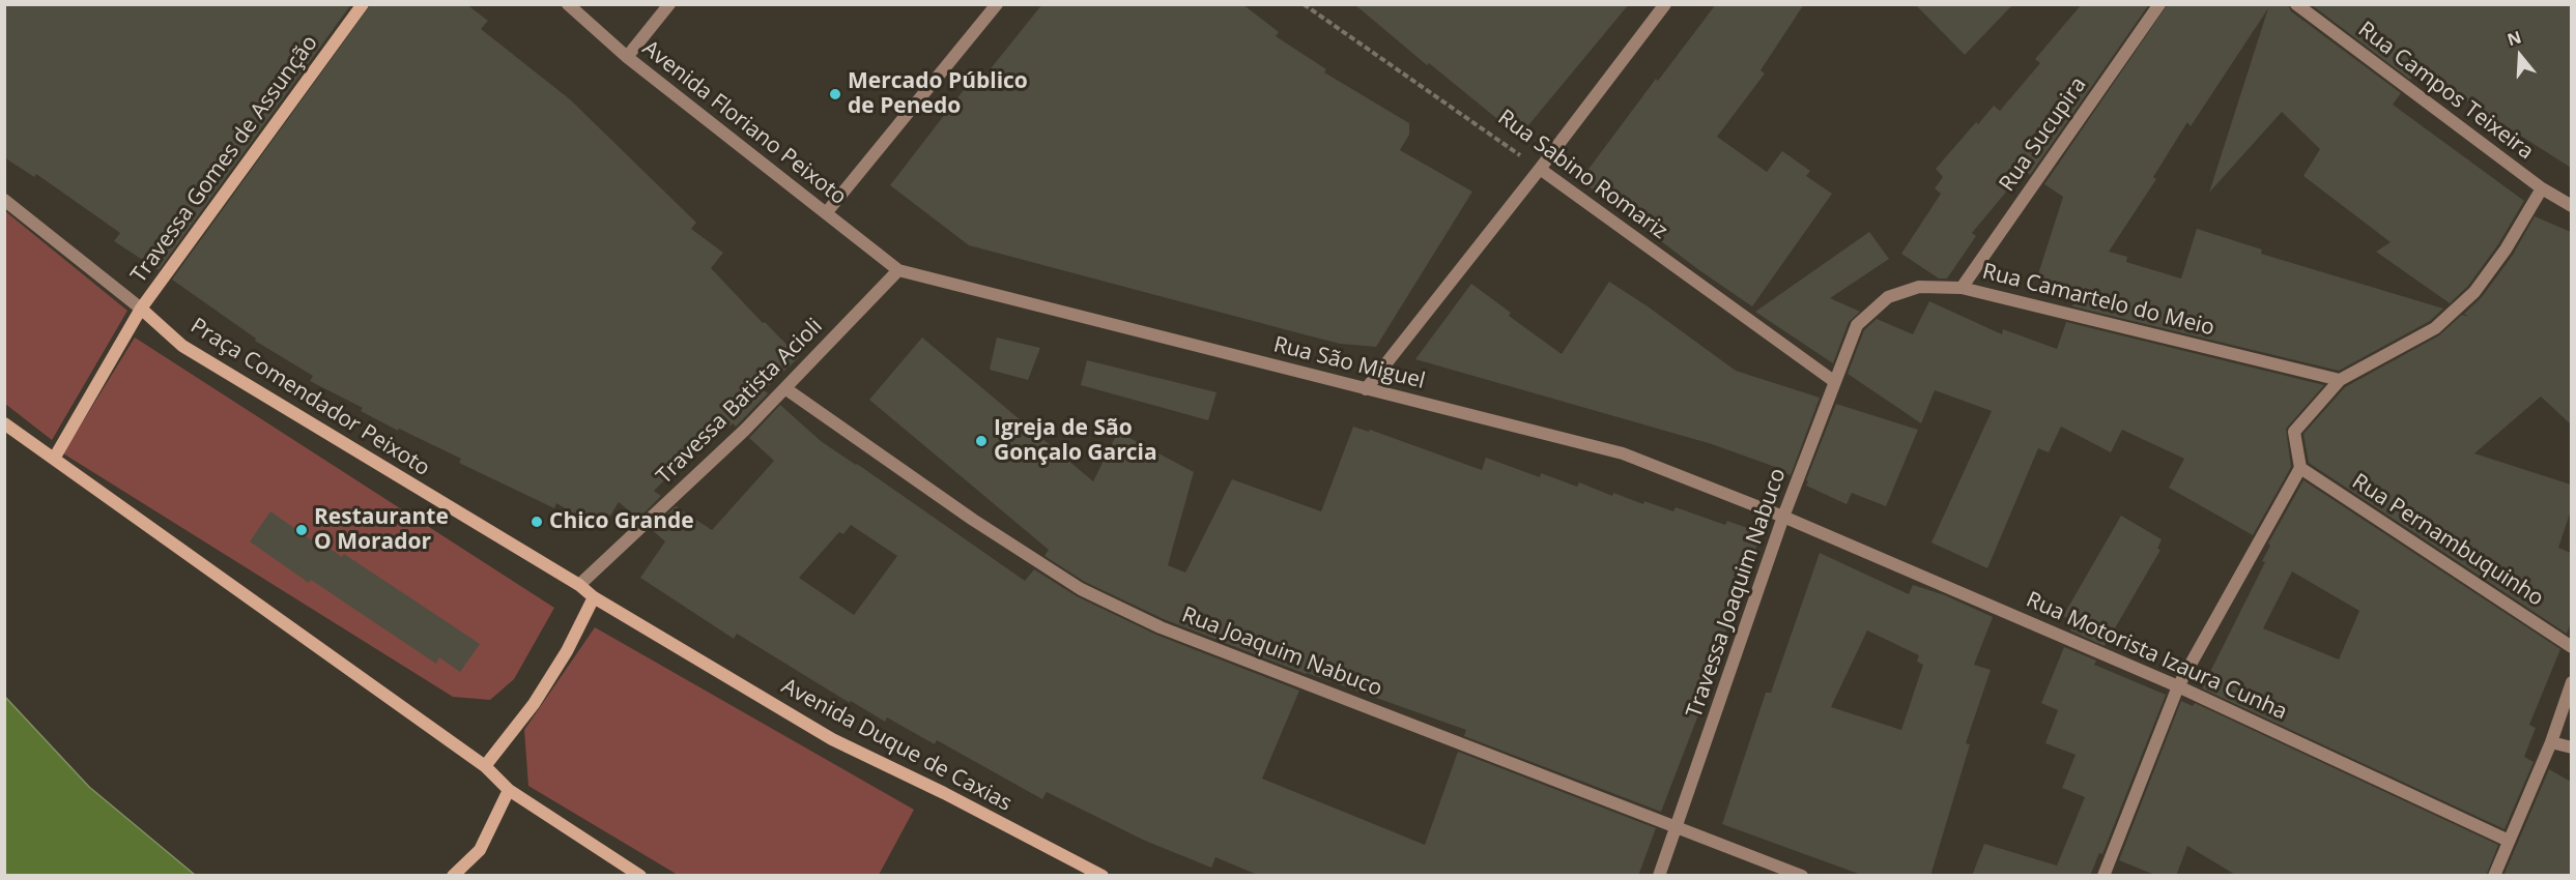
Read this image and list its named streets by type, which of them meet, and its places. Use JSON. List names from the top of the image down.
{
  "streets": {
    "main road": ["Travessa Gomes de Assunção", "Praça Comendador Peixoto", "Avenida Duque de Caxias"],
    "street": [
      "Rua Campos Teixeira",
      "Avenida Floriano Peixoto",
      "Rua Sucupira",
      "Rua Sabino Romariz",
      "Rua Camartelo do Meio",
      "Rua São Miguel",
      "Travessa Batista Acioli",
      "Rua Pernambuquinho",
      "Travessa Joaquim Nabuco",
      "Rua Joaquim Nabuco",
      "Rua Motorista Izaura Cunha"
    ]
  },
  "crossings": [
    ["Avenida Floriano Peixoto", "Rua São Miguel"],
    ["Avenida Floriano Peixoto", "Travessa Batista Acioli"],
    ["Rua Sucupira", "Rua Camartelo do Meio"],
    ["Travessa Gomes de Assunção", "Praça Comendador Peixoto"],
    ["Rua Sabino Romariz", "Travessa Joaquim Nabuco"],
    ["Rua Camartelo do Meio", "Travessa Joaquim Nabuco"],
    ["Rua São Miguel", "Travessa Batista Acioli"],
    ["Rua São Miguel", "Travessa Joaquim Nabuco"],
    ["Rua São Miguel", "Rua Motorista Izaura Cunha"],
    ["Praça Comendador Peixoto", "Travessa Batista Acioli"],
    ["Praça Comendador Peixoto", "Avenida Duque de Caxias"],
    ["Travessa Batista Acioli", "Rua Joaquim Nabuco"],
    ["Travessa Batista Acioli", "Avenida Duque de Caxias"],
    ["Travessa Joaquim Nabuco", "Rua Joaquim Nabuco"],
    ["Travessa Joaquim Nabuco", "Rua Motorista Izaura Cunha"]
  ],
  "places": [
    "Mercado Público de Penedo",
    "Igreja de São Gonçalo Garcia",
    "Chico Grande",
    "Restaurante O Morador"
  ],
  "north": "top"
}
